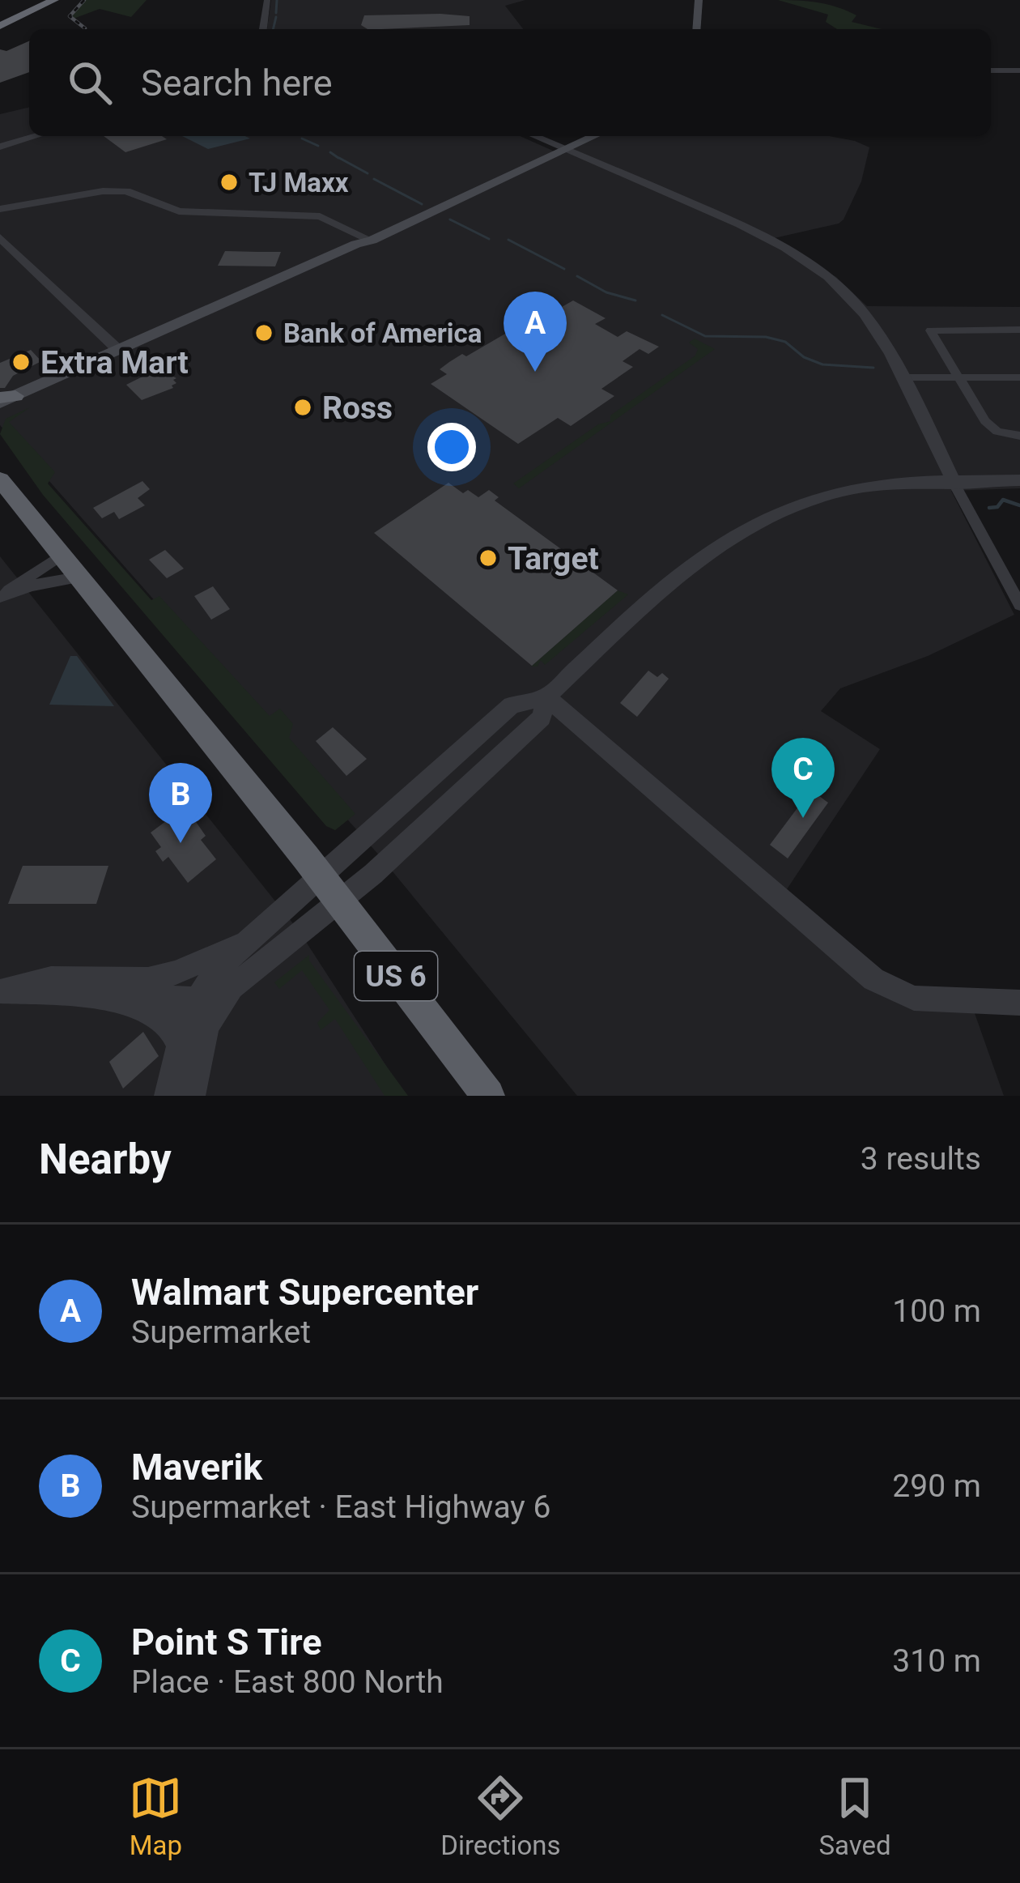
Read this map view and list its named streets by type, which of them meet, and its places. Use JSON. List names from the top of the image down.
{
  "streets": {
    "highway": ["US 6"]
  },
  "places": [
    "TJ Maxx",
    "Bank of America",
    "Extra Mart",
    "Ross",
    "Target"
  ],
  "page": {
    "search": "Search here",
    "pins": ["A", "C", "B"],
    "heading": ["Nearby", "3 results"],
    "list": [
      {
        "mark": "A",
        "name": "Walmart Supercenter",
        "note": "Supermarket",
        "value": "100 m"
      },
      {
        "mark": "B",
        "name": "Maverik",
        "note": "Supermarket · East Highway 6",
        "value": "290 m"
      },
      {
        "mark": "C",
        "name": "Point S Tire",
        "note": "Place · East 800 North",
        "value": "310 m"
      }
    ],
    "nav": ["Map", "Directions", "Saved"]
  }
}
